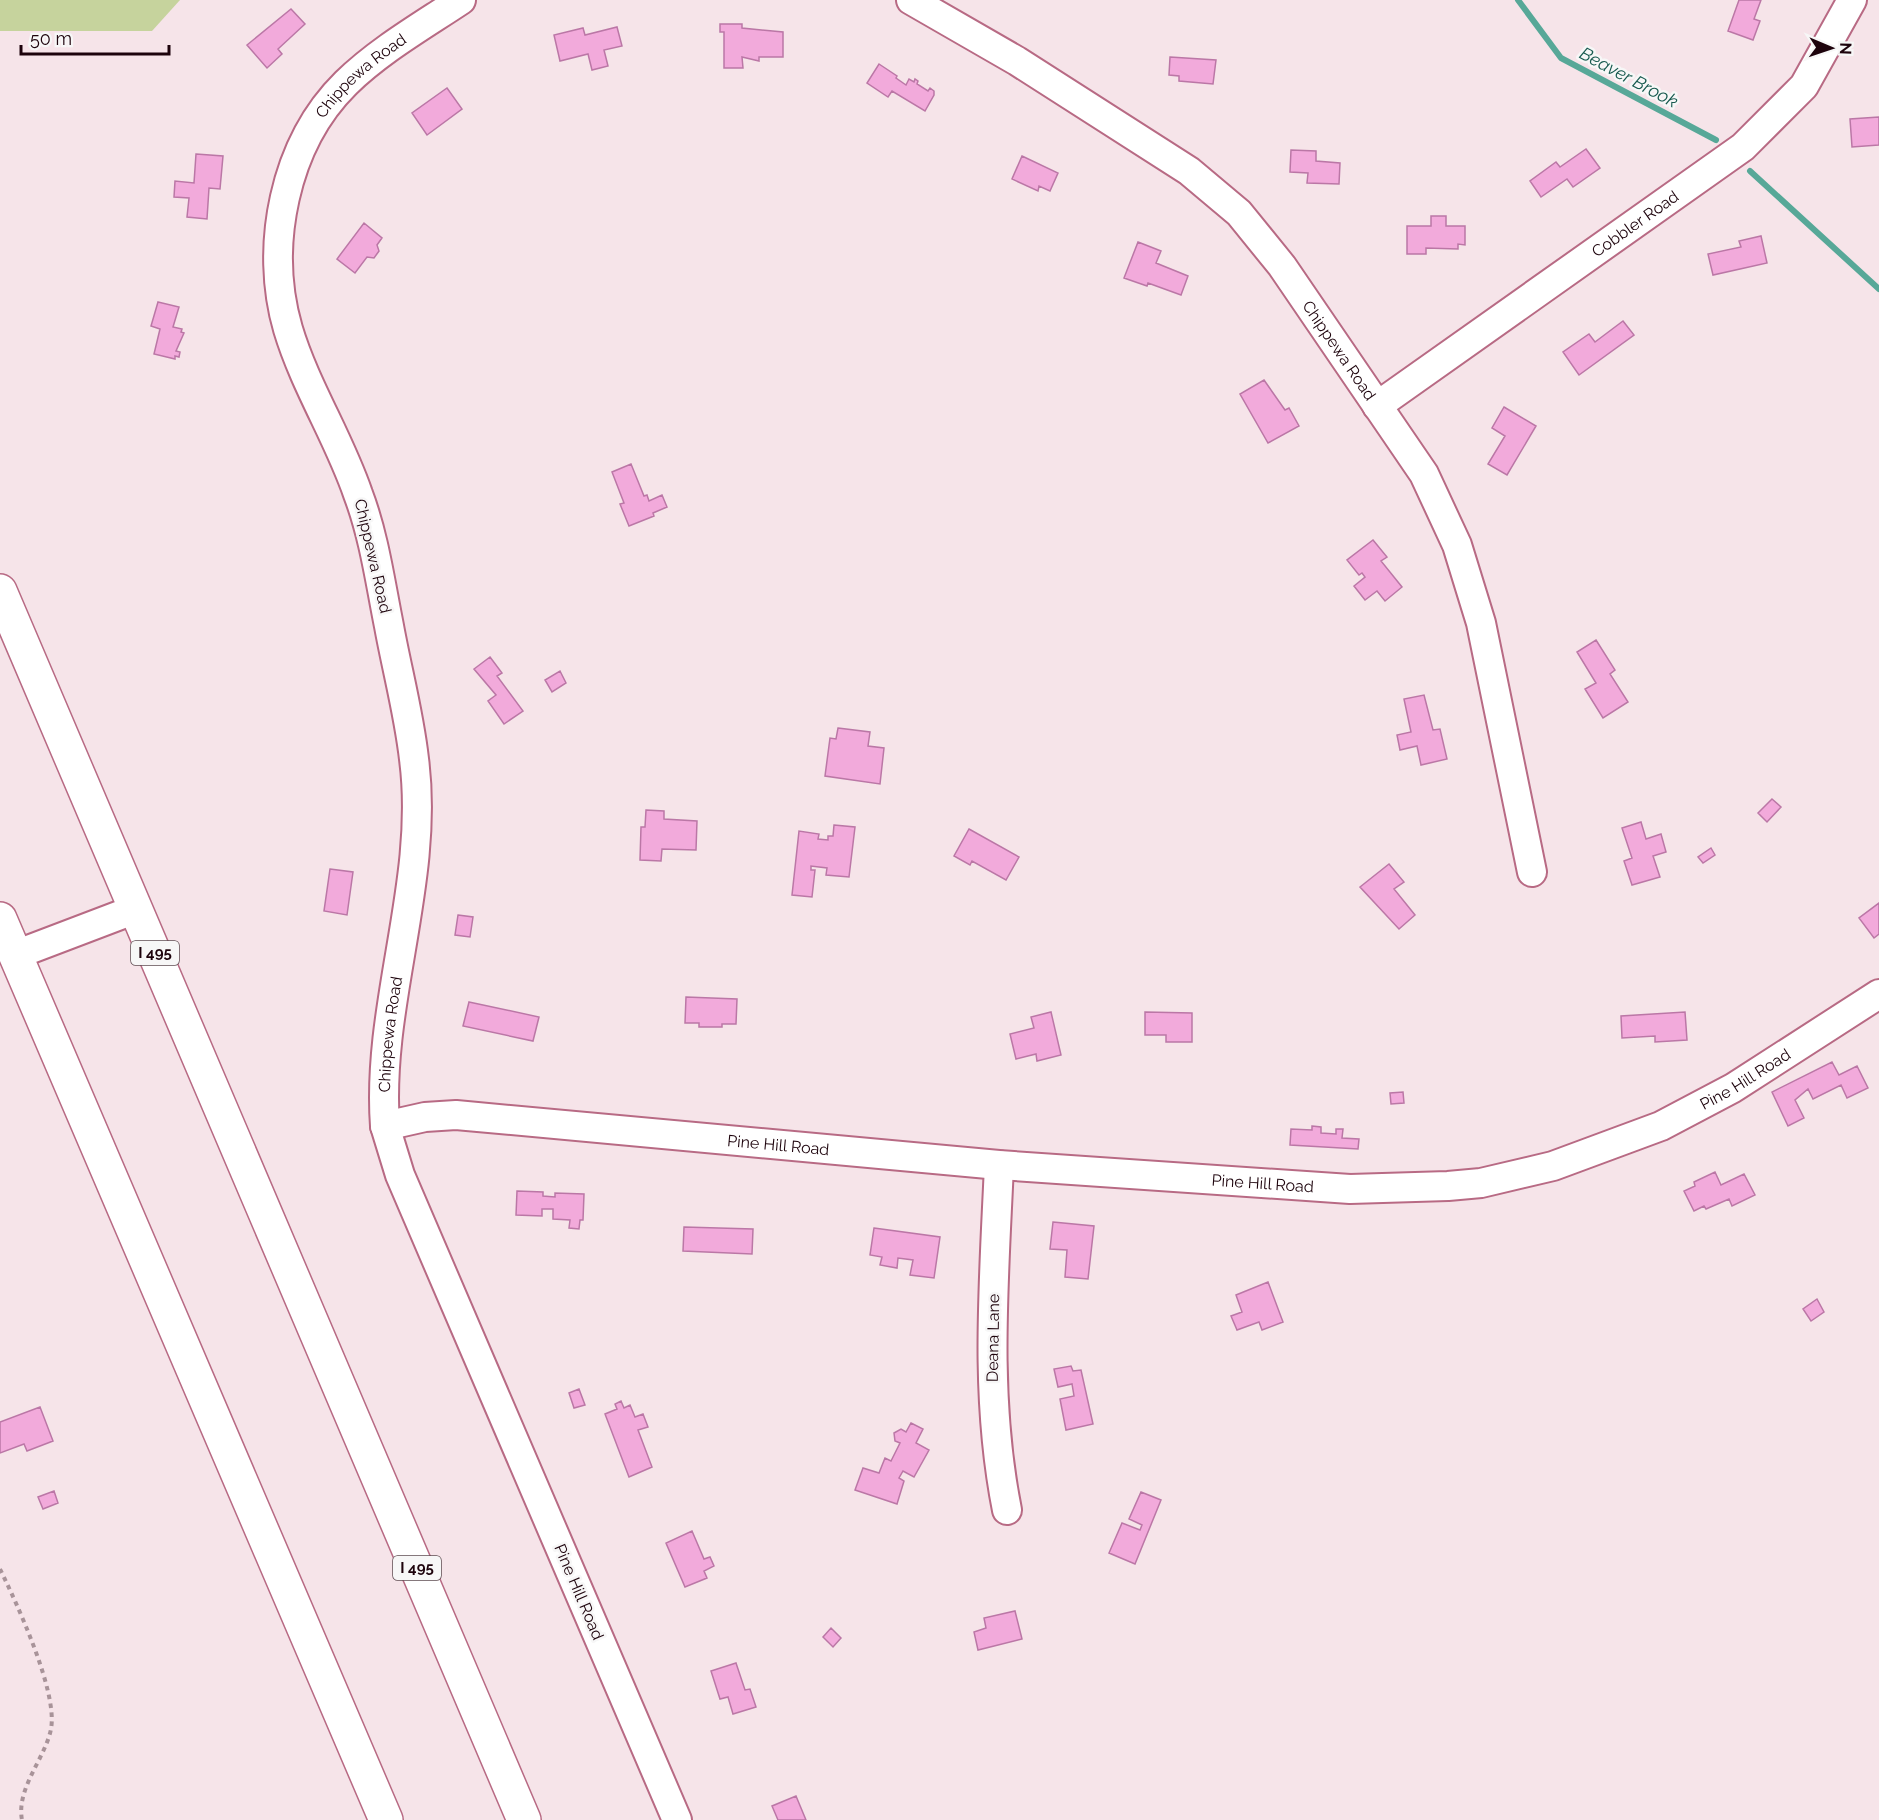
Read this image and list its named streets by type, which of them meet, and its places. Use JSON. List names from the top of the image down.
{
  "streets": {
    "highway": ["I 495"],
    "street": [
      "Chippewa Road",
      "Cobbler Road",
      "Pine Hill Road",
      "Deana Lane"
    ]
  },
  "crossings": [
    ["Chippewa Road", "Cobbler Road"],
    ["Chippewa Road", "Pine Hill Road"],
    ["Pine Hill Road", "Deana Lane"]
  ],
  "water": ["Beaver Brook"],
  "scale_bar": "50 m",
  "north": "right"
}
